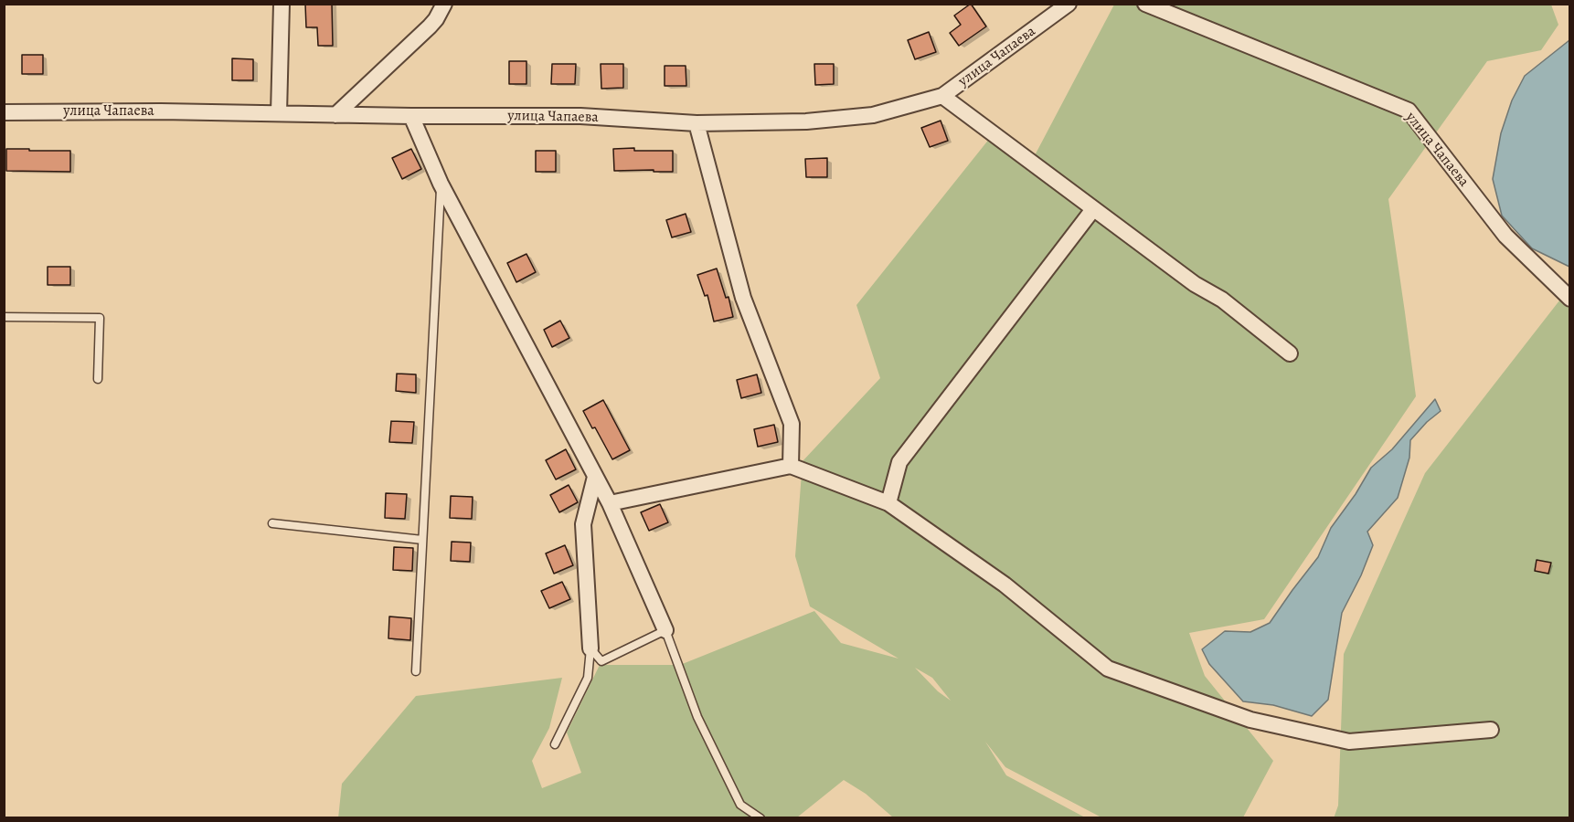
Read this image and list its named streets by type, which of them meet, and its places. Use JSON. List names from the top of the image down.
{
  "streets": {
    "street": ["улица Чапаева"]
  }
}
